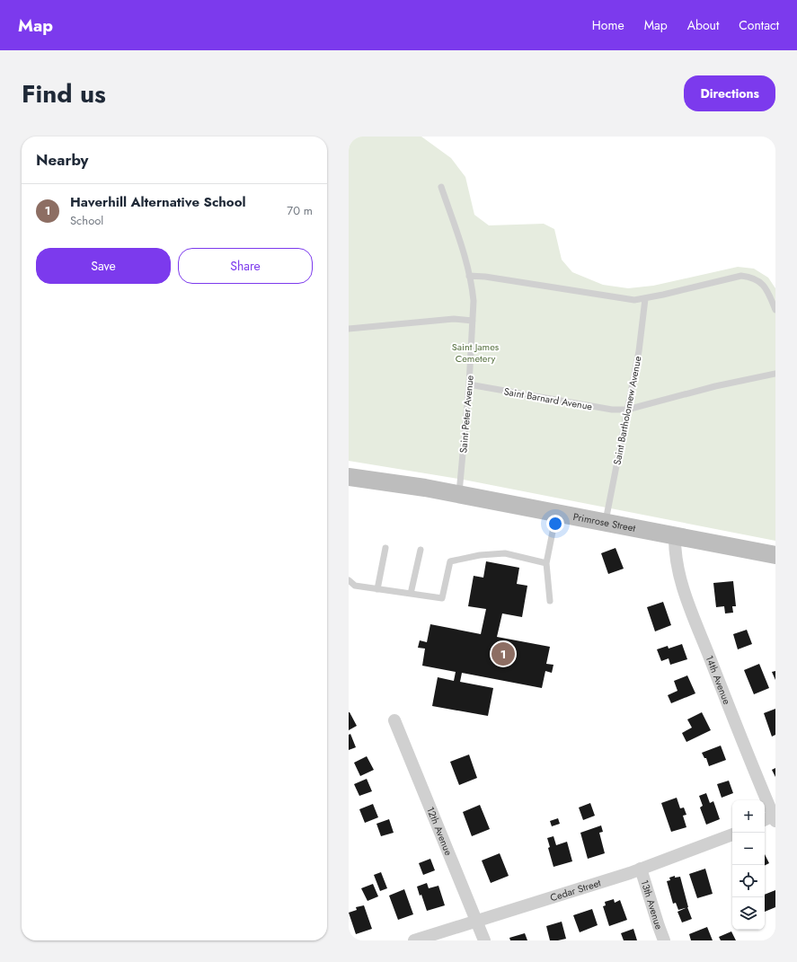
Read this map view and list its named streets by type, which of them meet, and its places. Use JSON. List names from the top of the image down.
{
  "streets": {
    "main road": ["Primrose Street"],
    "street": [
      "14th Avenue",
      "12th Avenue",
      "Cedar Street",
      "13th Avenue"
    ],
    "lane": ["Saint Barnard Avenue", "Saint Bartholomew Avenue", "Saint Peter Avenue"]
  },
  "crossings": [
    ["Saint Barnard Avenue", "Saint Bartholomew Avenue"],
    ["Saint Barnard Avenue", "Saint Peter Avenue"],
    ["Saint Bartholomew Avenue", "Primrose Street"],
    ["Saint Peter Avenue", "Primrose Street"],
    ["Primrose Street", "14th Avenue"],
    ["12th Avenue", "Cedar Street"],
    ["Cedar Street", "13th Avenue"]
  ],
  "parks": ["Saint James Cemetery"],
  "page": {
    "header": "Map",
    "nav": [
      "Home",
      "Map",
      "About",
      "Contact"
    ],
    "title": "Find us",
    "buttons": [
      "Directions",
      ["Save", "Share"]
    ],
    "heading": "Nearby",
    "list": [
      {
        "mark": "1",
        "name": "Haverhill Alternative School",
        "note": "School",
        "value": "70 m"
      }
    ],
    "pins": "1",
    "map_buttons": ["+", "−"]
  }
}
